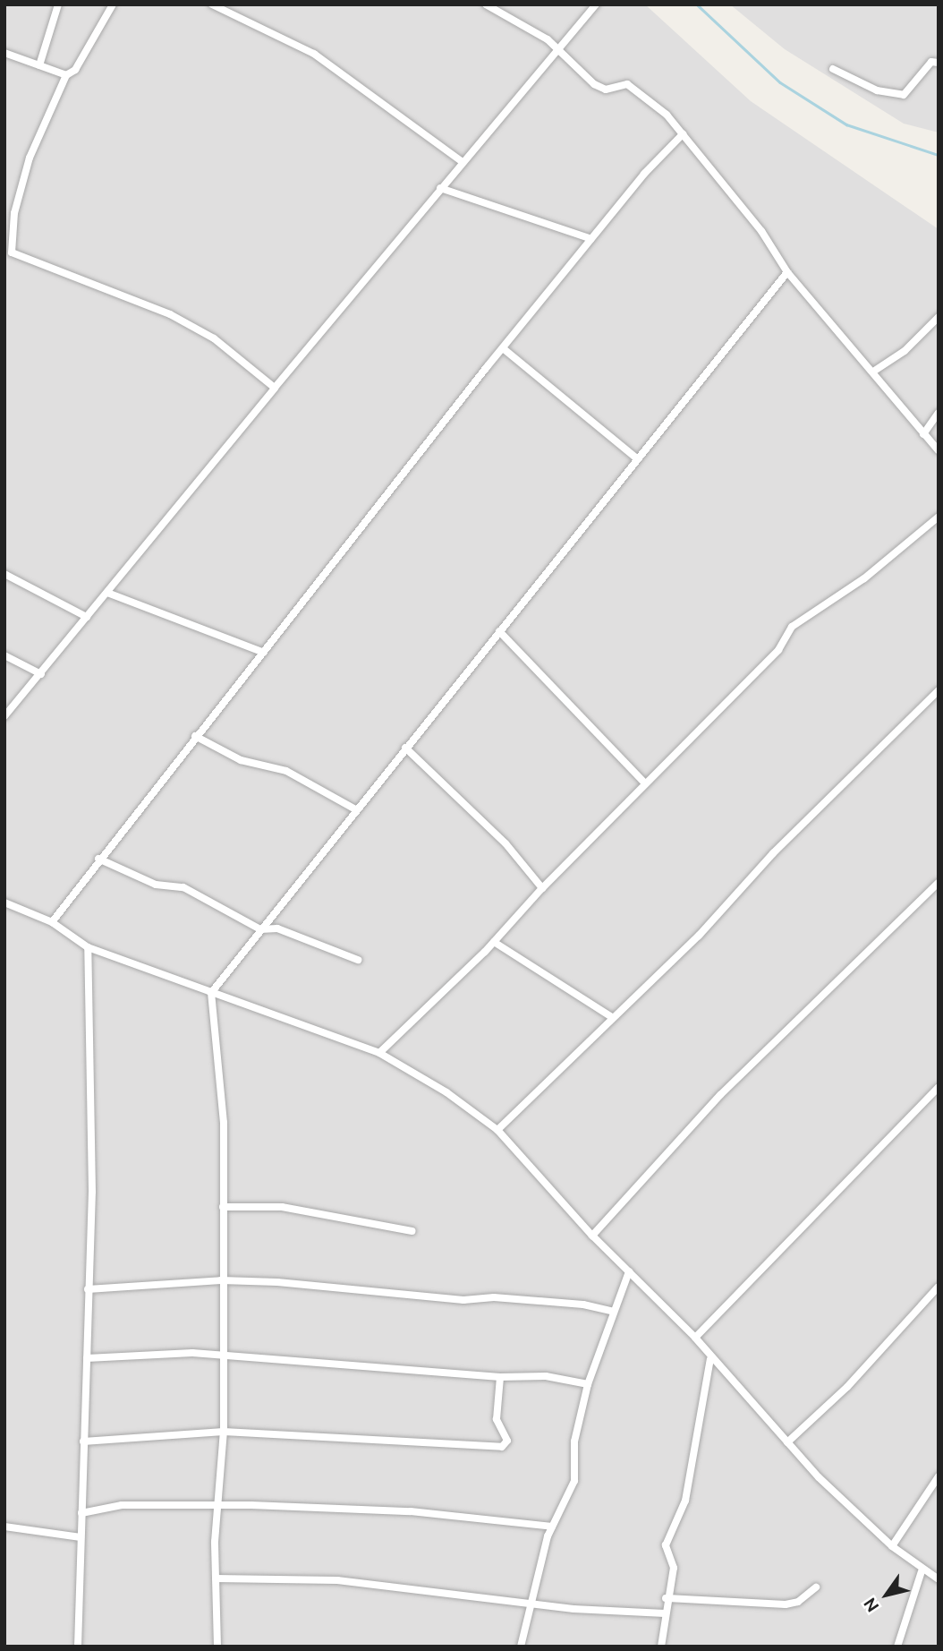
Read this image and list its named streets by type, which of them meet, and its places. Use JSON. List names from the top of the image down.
{
  "north": "bottom left"
}
